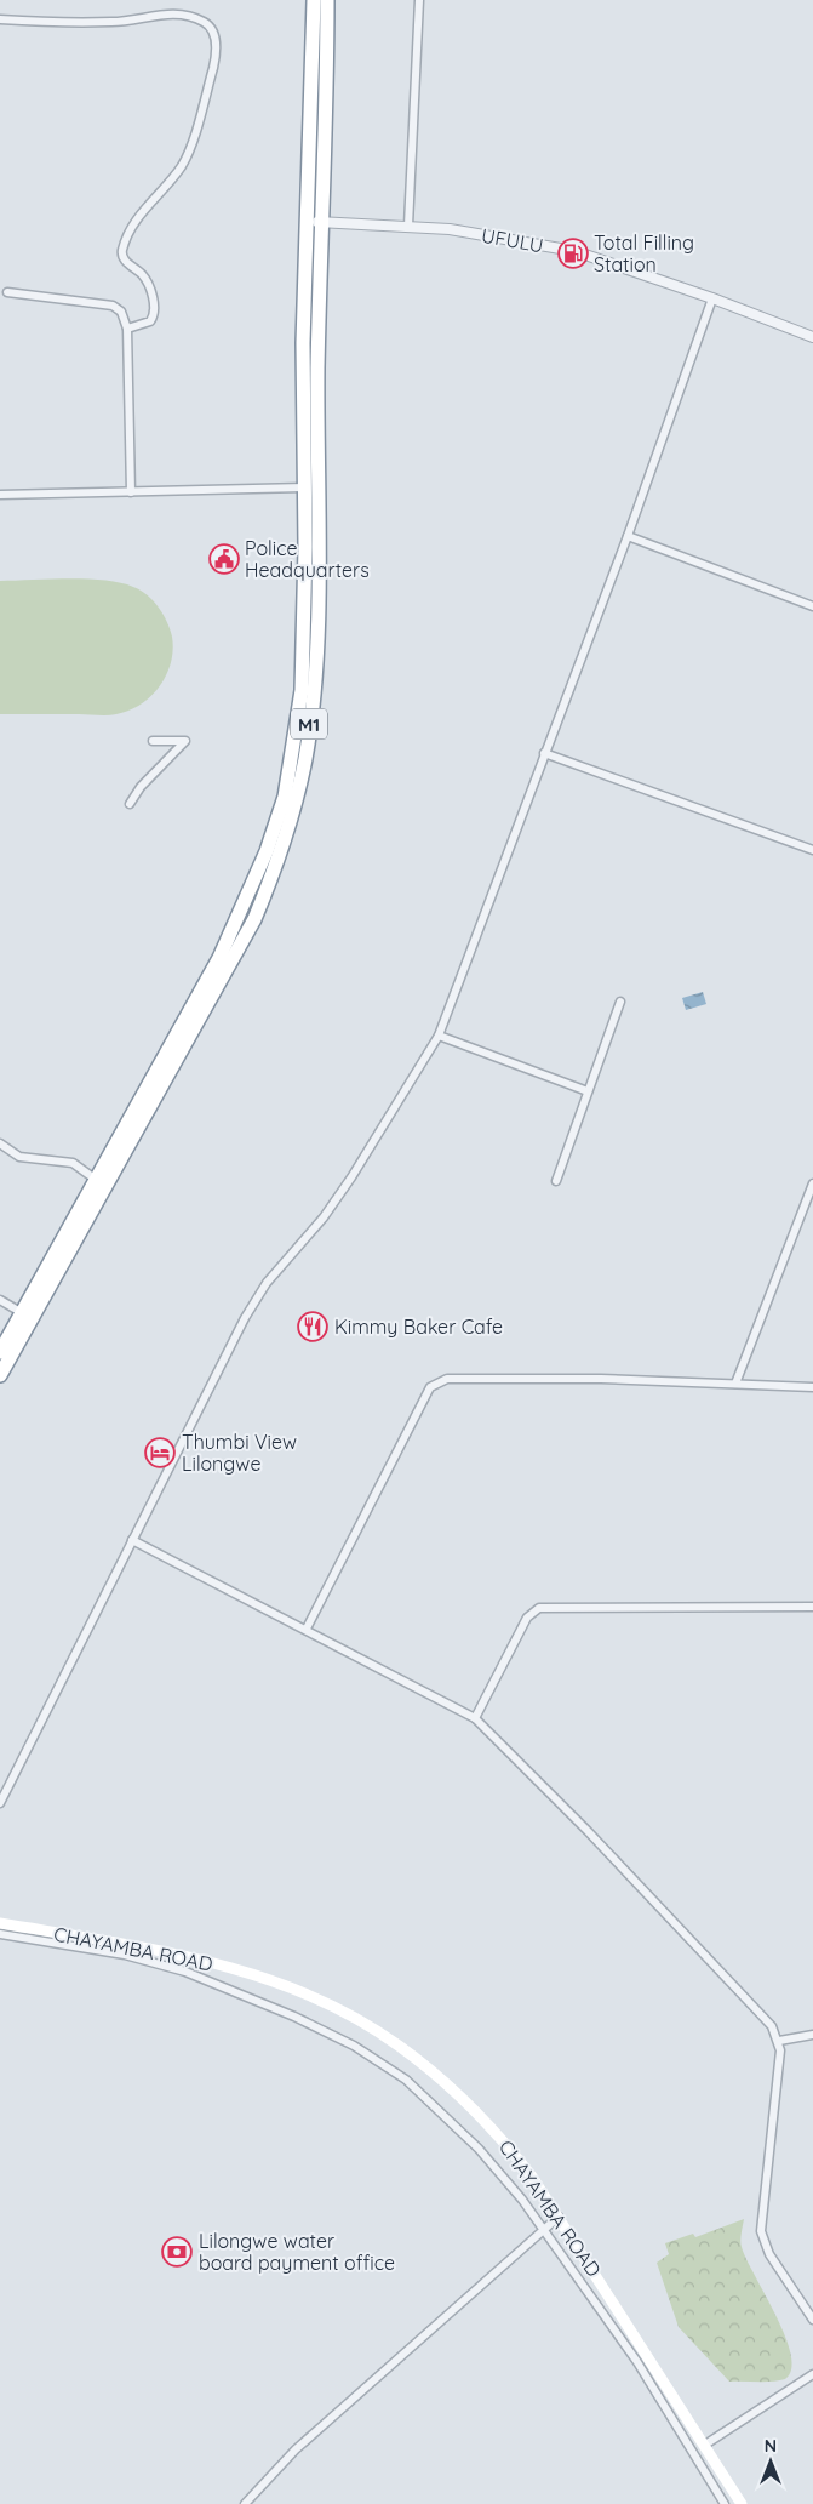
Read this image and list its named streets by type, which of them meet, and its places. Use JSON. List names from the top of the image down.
{
  "streets": {
    "highway": ["M1"],
    "main road": ["CHAYAMBA ROAD"],
    "street": ["UFULU"]
  },
  "crossings": [
    ["UFULU", "M1"]
  ],
  "places": {
    "fuel station": ["Total Filling Station"],
    "public building": ["Police Headquarters"],
    "restaurant": ["Kimmy Baker Cafe"],
    "hotel": ["Thumbi View Lilongwe"],
    "bank": ["Lilongwe water board payment office"]
  },
  "north": "top"
}
